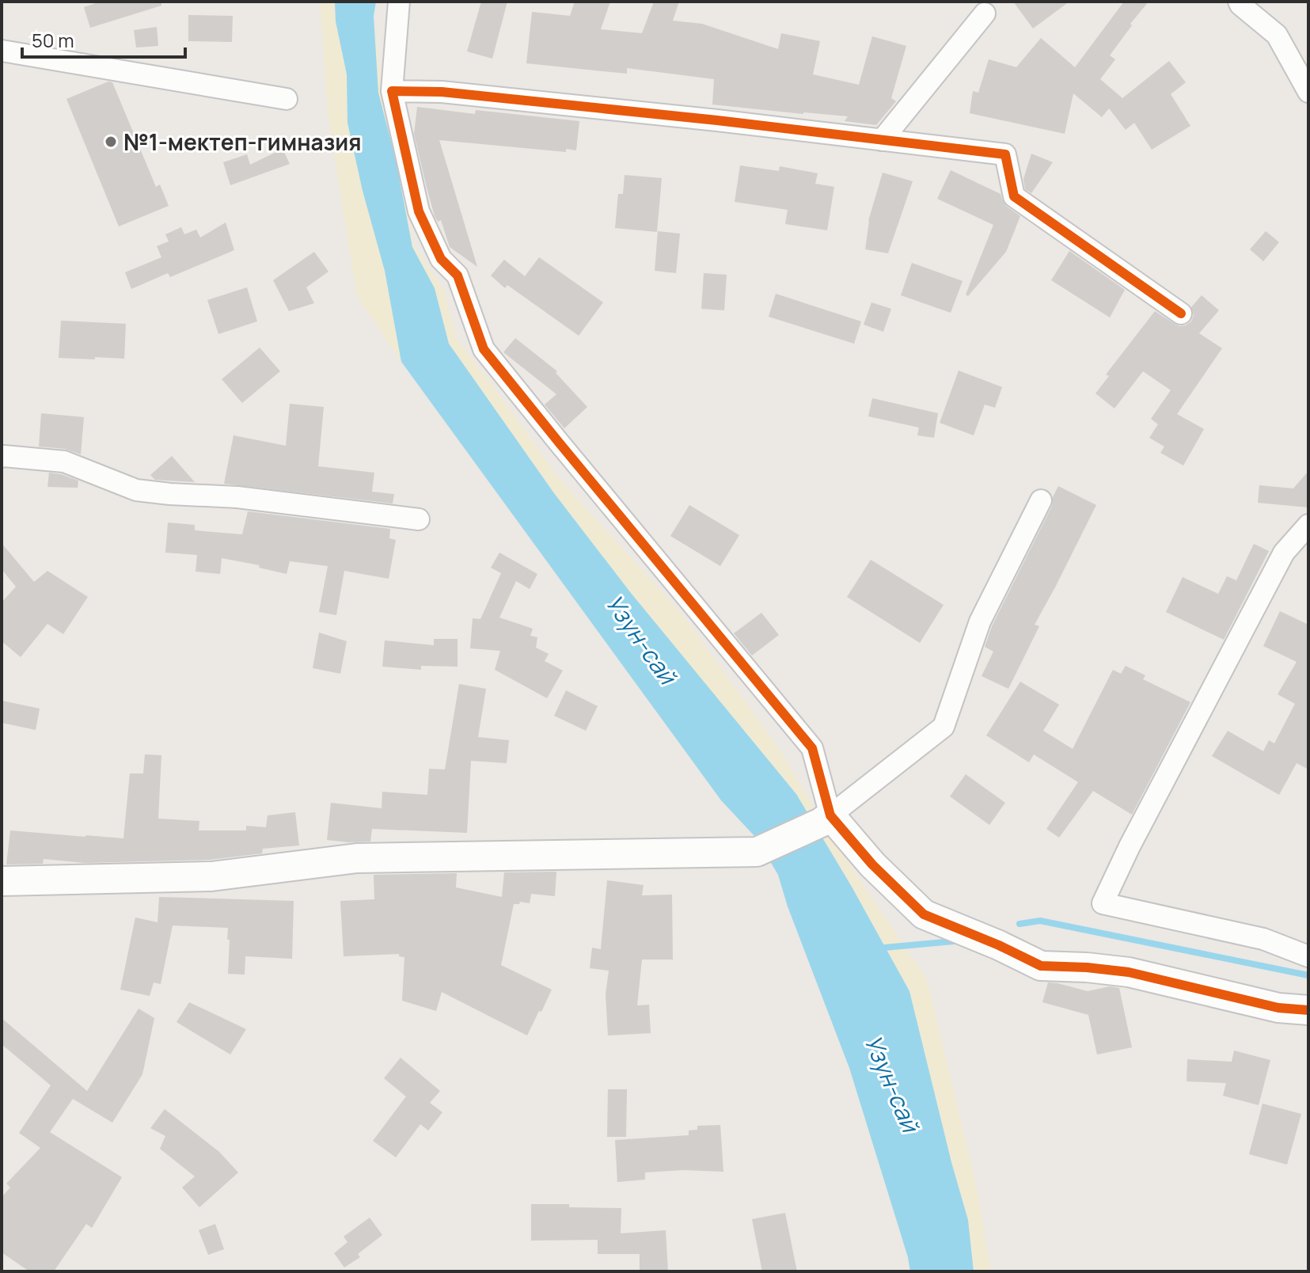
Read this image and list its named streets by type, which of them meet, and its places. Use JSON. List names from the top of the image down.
{
  "water": ["Узун-сай"],
  "places": ["№1-мектеп-гимназия"],
  "scale_bar": "50 m"
}
